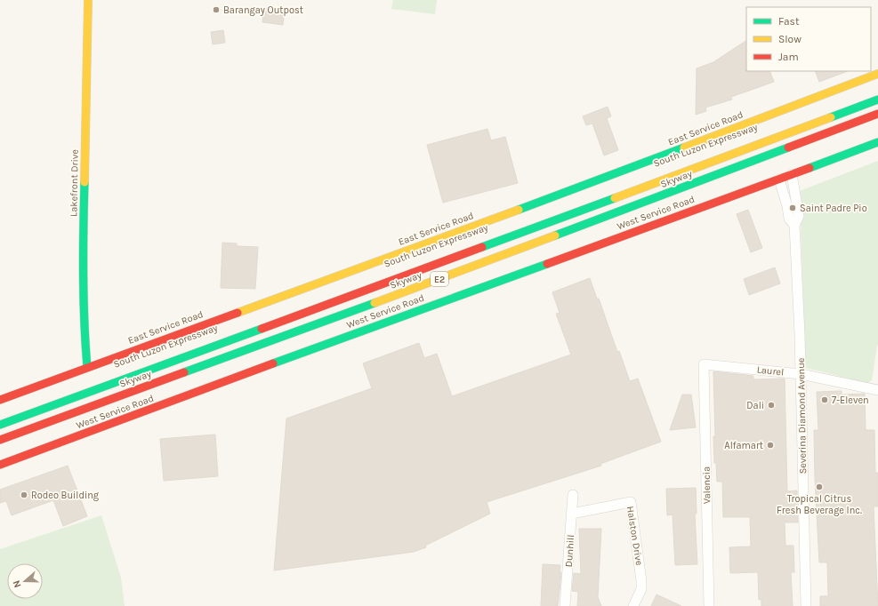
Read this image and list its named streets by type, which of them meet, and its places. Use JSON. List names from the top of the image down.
{
  "streets": {
    "main road": [
      "East Service Road",
      "South Luzon Expressway",
      "Skyway",
      "Lakefront Drive",
      "West Service Road",
      "E2"
    ],
    "street": [
      "Laurel",
      "Severina Diamond Avenue",
      "Valencia",
      "Halston Drive",
      "Dunhill"
    ]
  },
  "crossings": [
    ["East Service Road", "Lakefront Drive"],
    ["West Service Road", "Severina Diamond Avenue"],
    ["Laurel", "Severina Diamond Avenue"],
    ["Laurel", "Valencia"],
    ["Halston Drive", "Dunhill"]
  ],
  "places": [
    "Barangay Outpost",
    "Saint Padre Pio",
    "7-Eleven",
    "Dali",
    "Alfamart",
    "Tropical Citrus Fresh Beverage Inc.",
    "Rodeo Building"
  ],
  "legend": ["Fast", "Slow", "Jam"],
  "north": "left"
}
